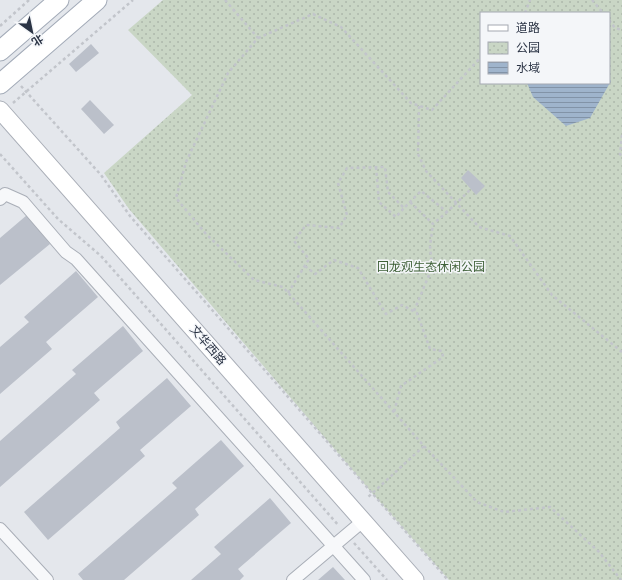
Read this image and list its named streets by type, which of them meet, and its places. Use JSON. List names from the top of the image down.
{
  "streets": {
    "street": ["文华西路"]
  },
  "parks": ["回龙观生态休闲公园"],
  "legend": ["道路", "公园", "水域"],
  "north": "bottom right"
}
